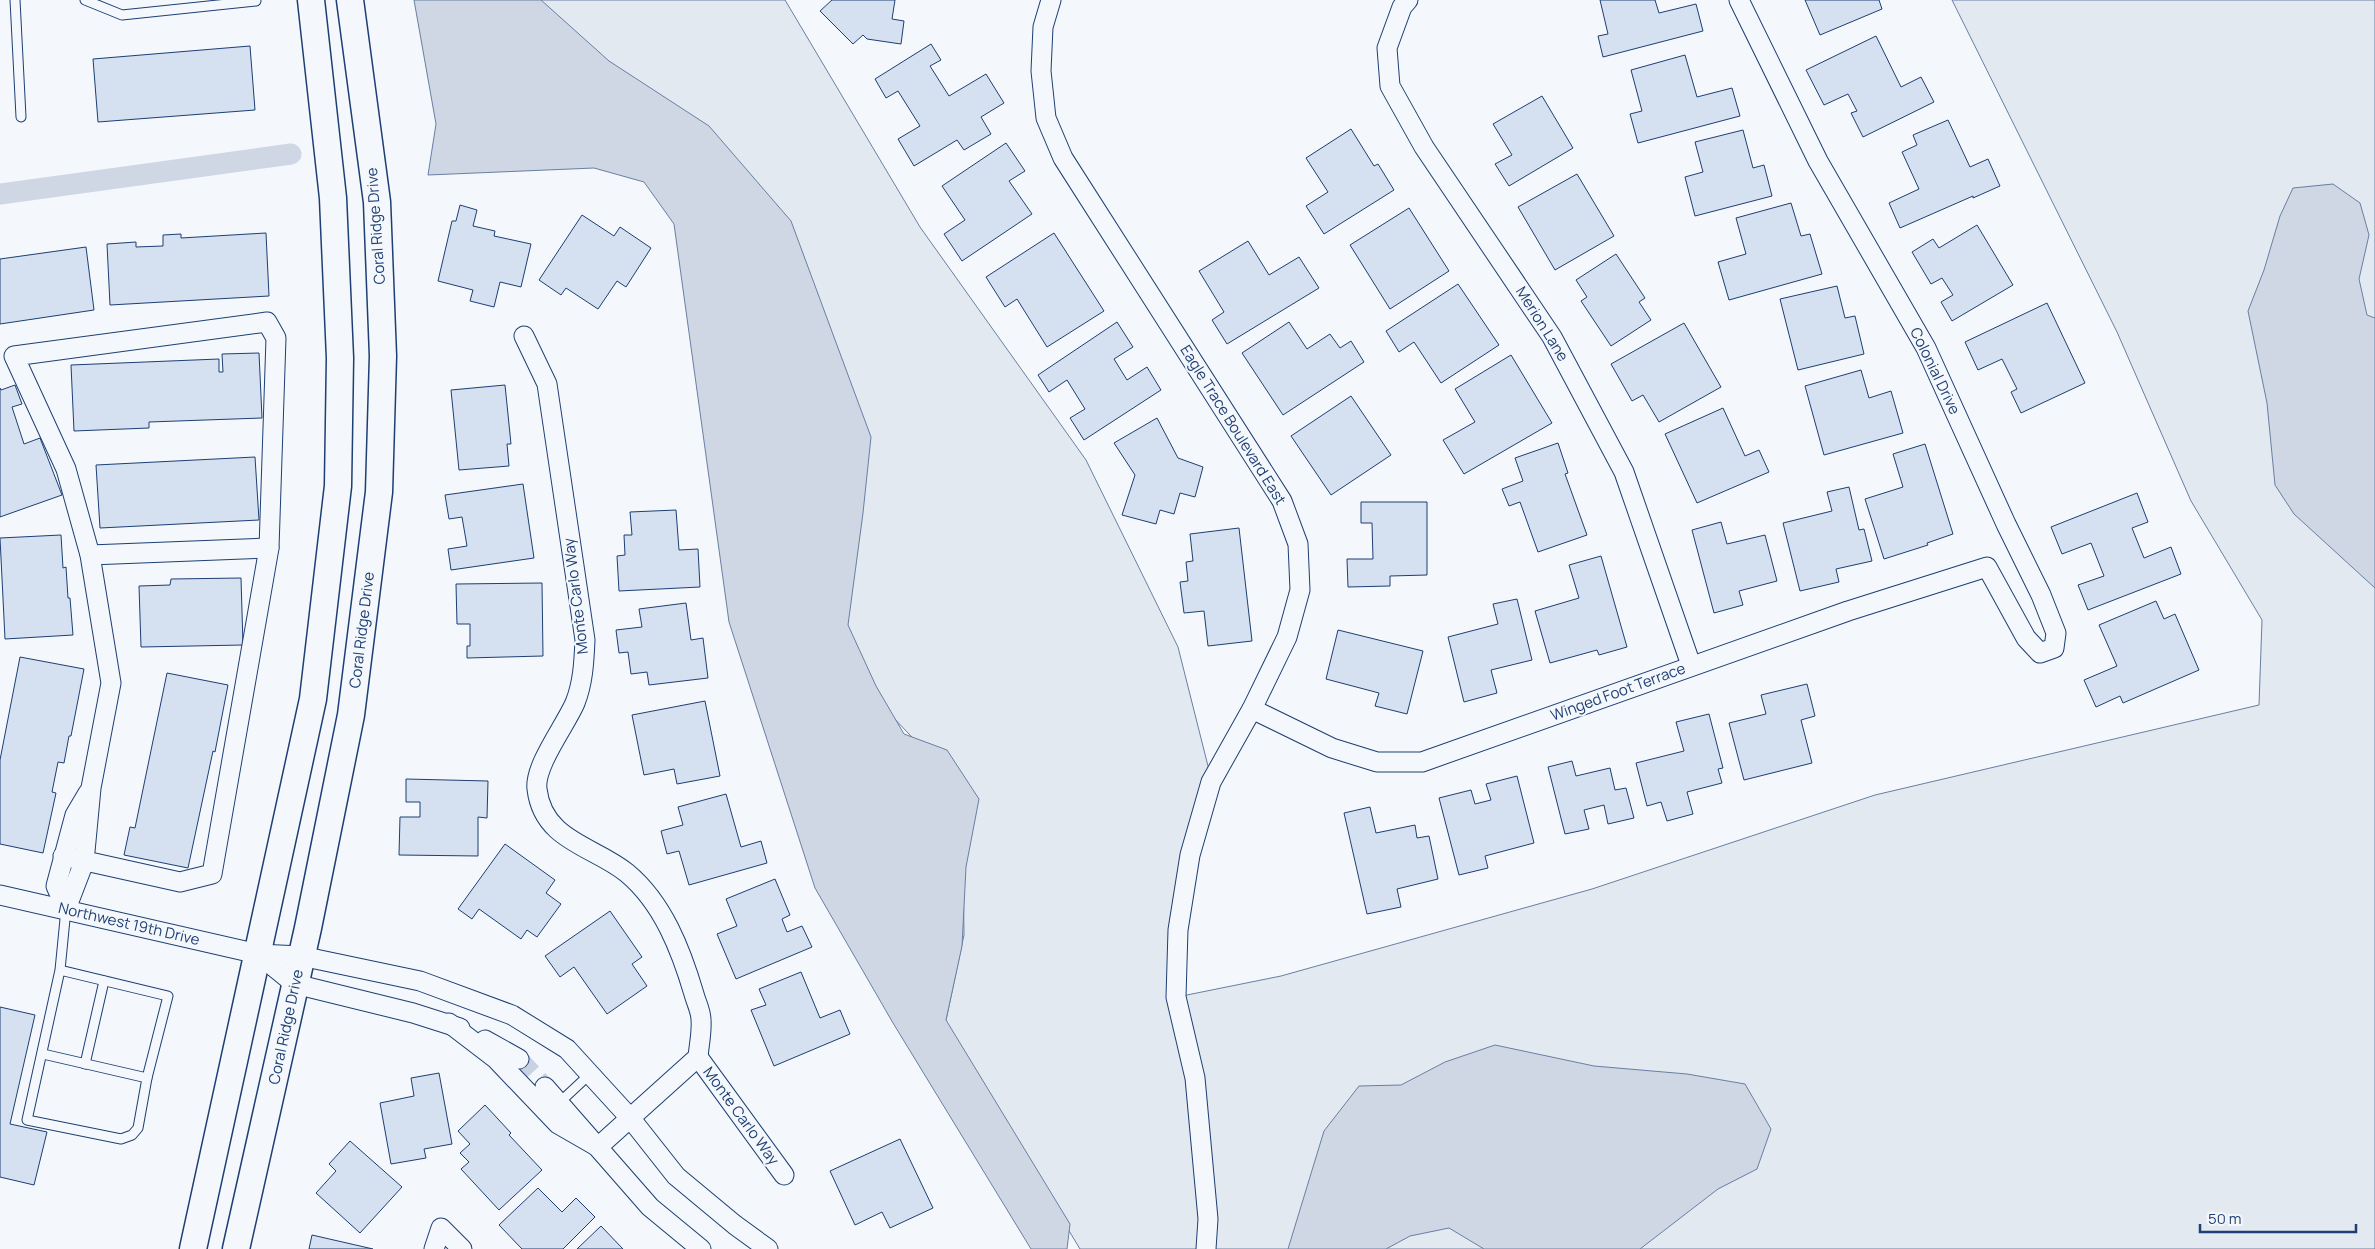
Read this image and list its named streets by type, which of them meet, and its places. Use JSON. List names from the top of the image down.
{
  "streets": {
    "main road": ["Coral Ridge Drive"],
    "street": [
      "Merion Lane",
      "Colonial Drive",
      "Eagle Trace Boulevard East",
      "Monte Carlo Way",
      "Winged Foot Terrace",
      "Northwest 19th Drive"
    ]
  },
  "crossings": [
    ["Coral Ridge Drive", "Northwest 19th Drive"],
    ["Merion Lane", "Winged Foot Terrace"],
    ["Colonial Drive", "Winged Foot Terrace"],
    ["Eagle Trace Boulevard East", "Winged Foot Terrace"],
    ["Monte Carlo Way", "Northwest 19th Drive"]
  ],
  "scale_bar": "50 m"
}
